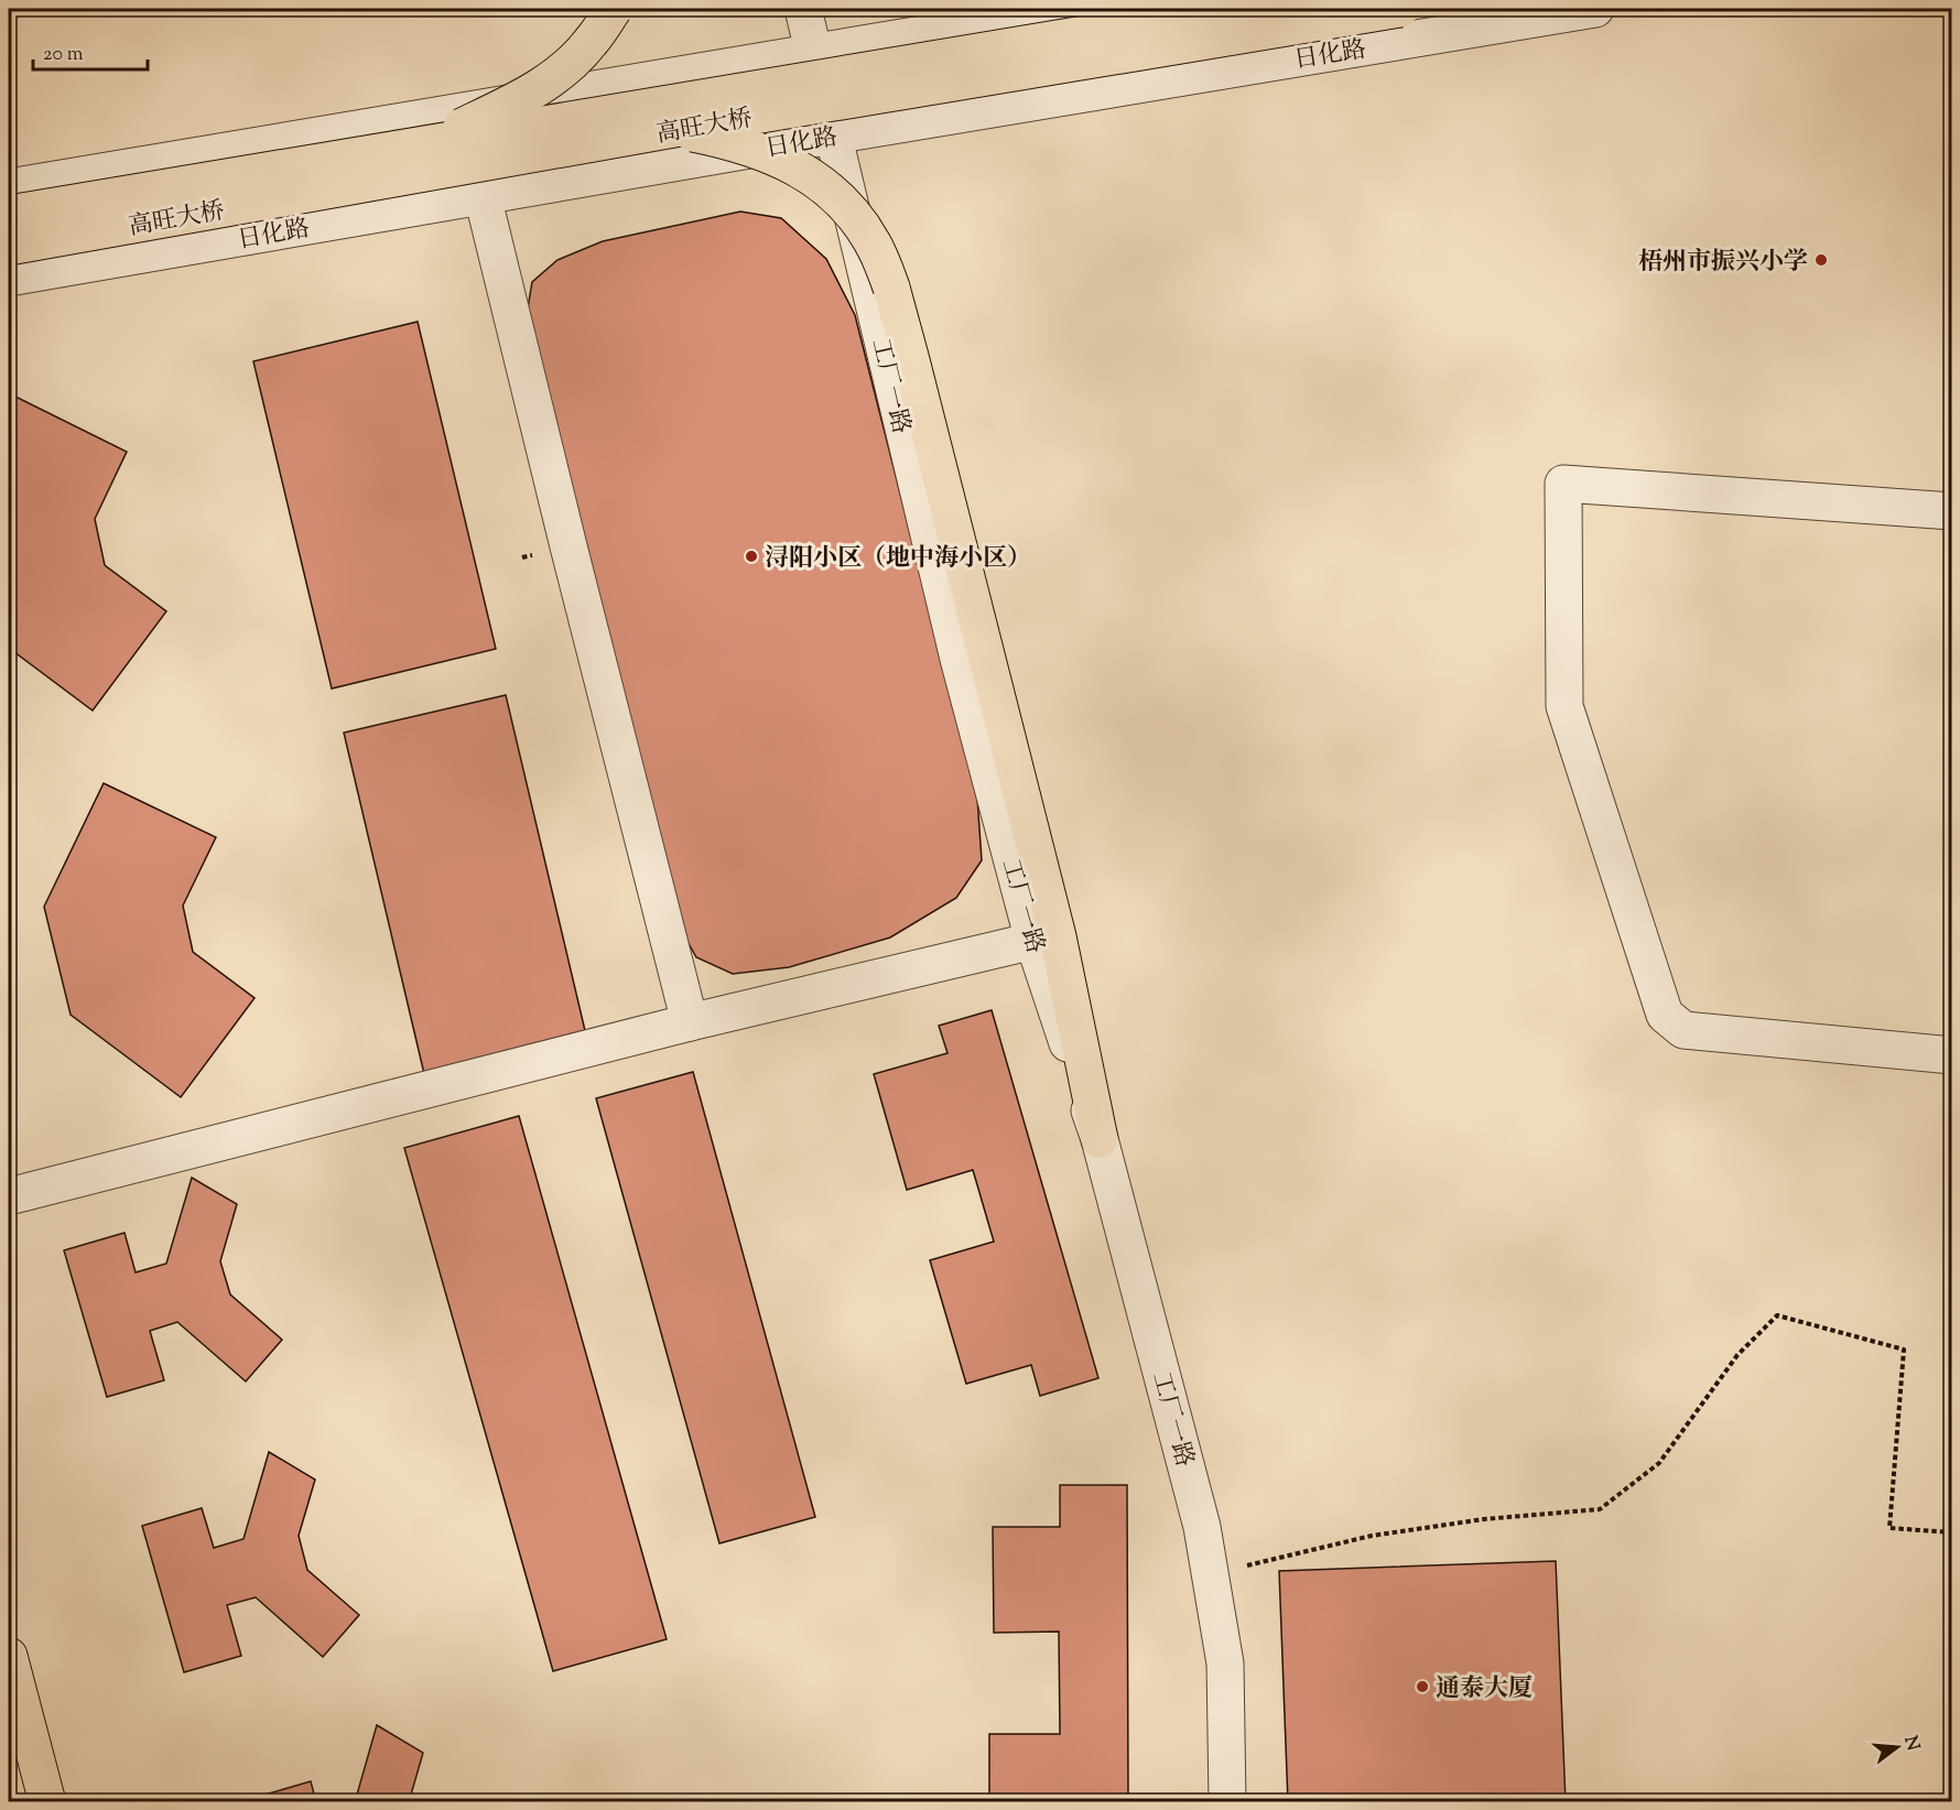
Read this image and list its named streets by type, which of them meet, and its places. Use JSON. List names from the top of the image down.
{
  "streets": {
    "main road": ["高旺大桥"],
    "street": ["日化路", "工厂一路"]
  },
  "crossings": [
    ["日化路", "工厂一路"]
  ],
  "places": ["梧州市振兴小学", "浔阳小区（地中海小区）", "通泰大厦"],
  "scale_bar": "20 m",
  "north": "right"
}
